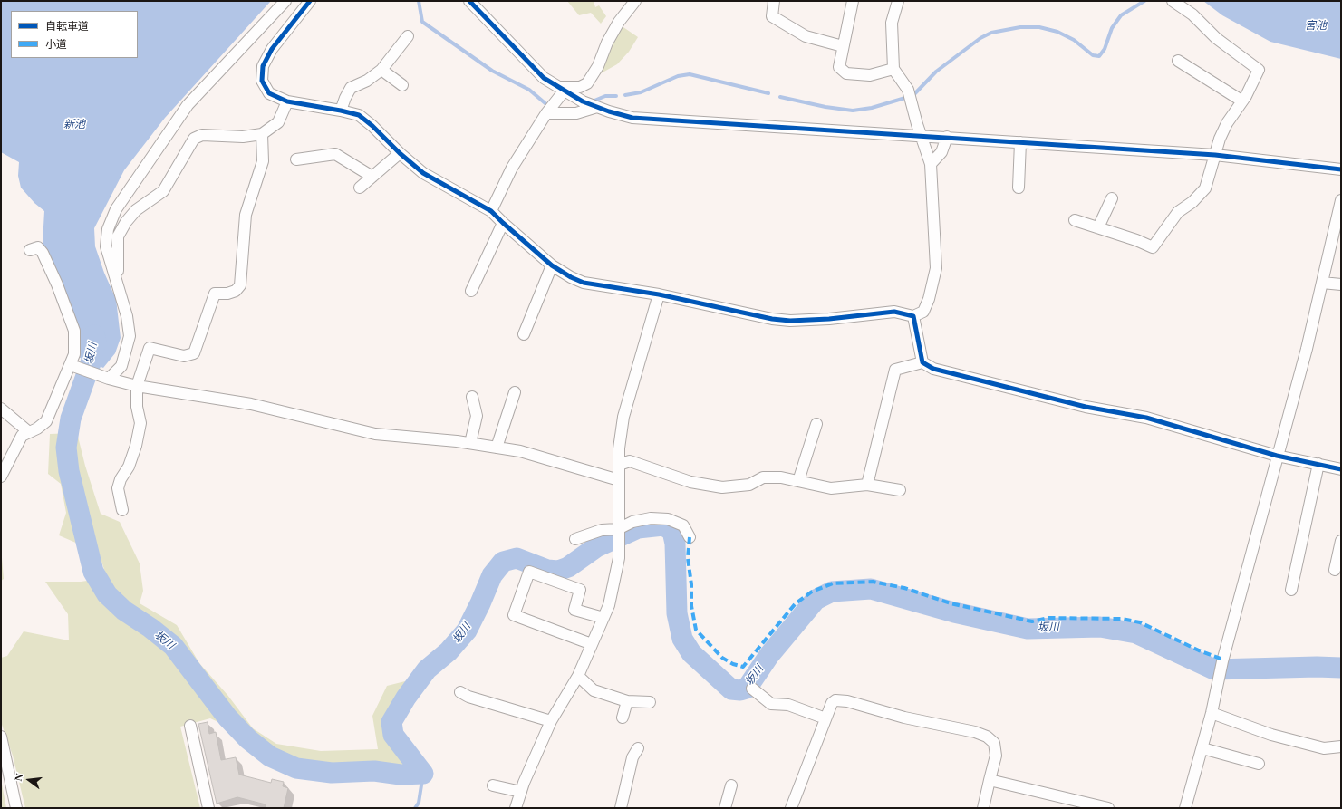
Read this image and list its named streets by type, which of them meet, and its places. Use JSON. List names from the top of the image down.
{
  "water": ["宮池", "新池", "坂川"],
  "legend": ["自転車道", "小道"],
  "north": "left"
}
